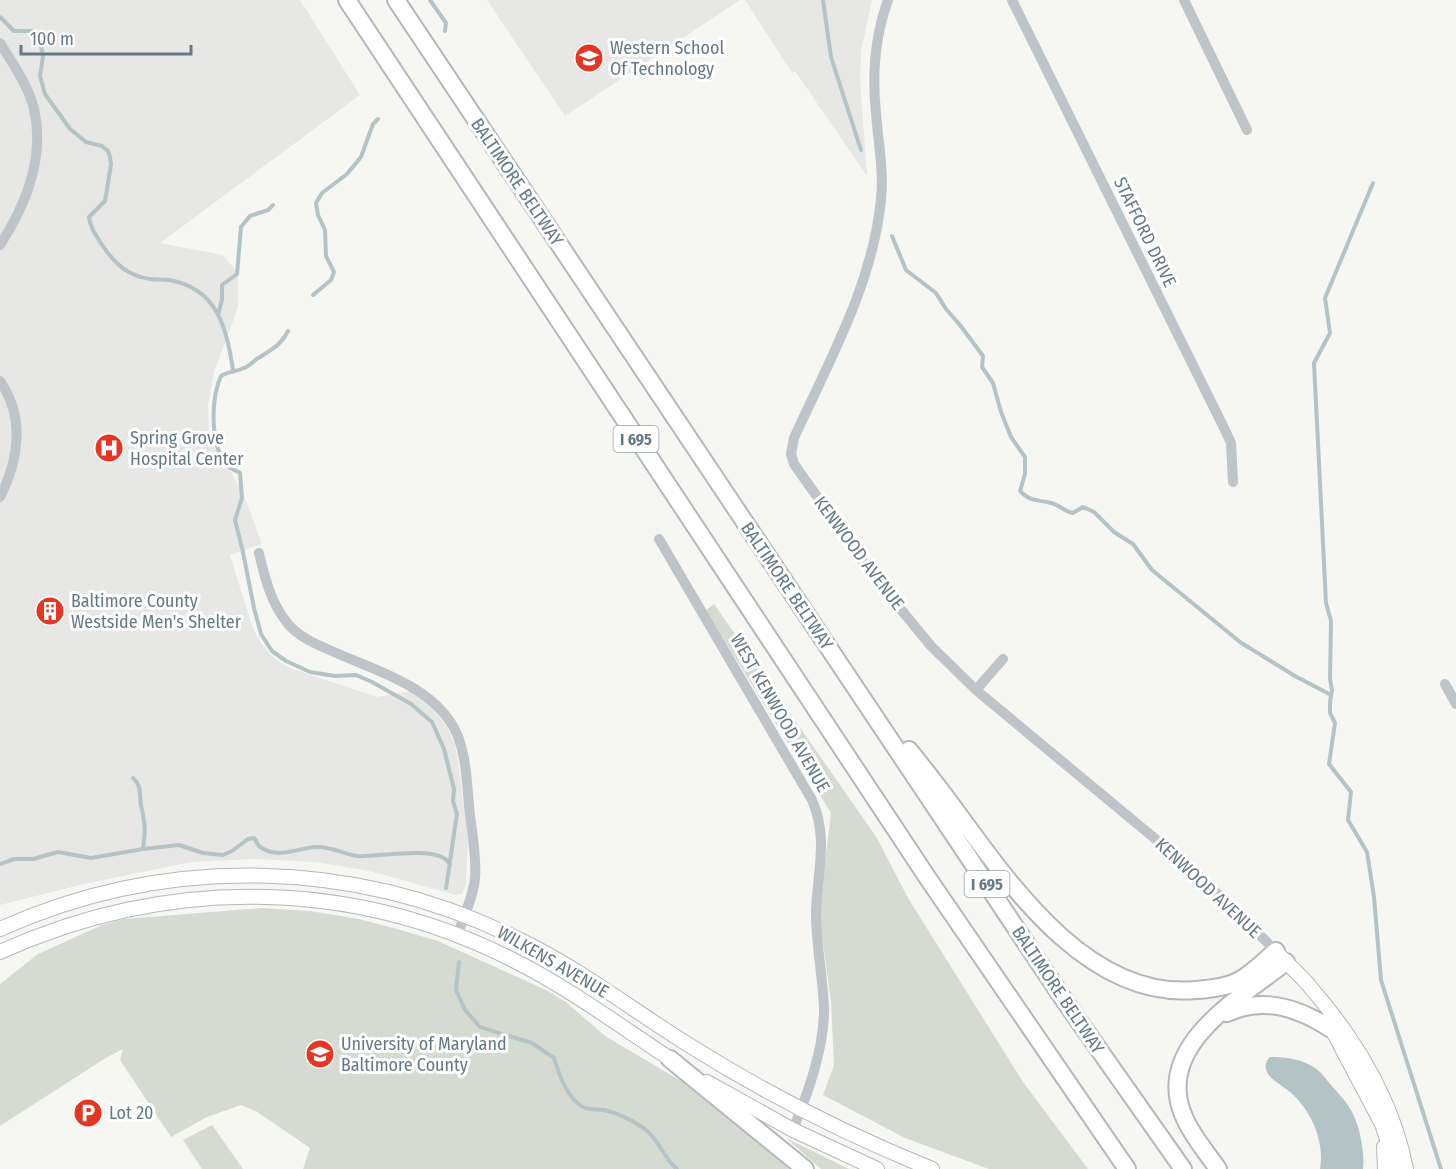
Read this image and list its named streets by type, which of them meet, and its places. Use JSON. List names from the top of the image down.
{
  "streets": {
    "highway": ["BALTIMORE BELTWAY", "I 695"],
    "main road": ["KENWOOD AVENUE", "WILKENS AVENUE"],
    "street": ["STAFFORD DRIVE", "WEST KENWOOD AVENUE"]
  },
  "crossings": [
    ["WEST KENWOOD AVENUE", "WILKENS AVENUE"]
  ],
  "places": {
    "school or university": ["Western School Of Technology", "University of Maryland Baltimore County"],
    "hospital": ["Spring Grove Hospital Center"],
    "building": ["Baltimore County Westside Men's Shelter"],
    "parking": ["Lot 20"]
  },
  "scale_bar": "100 m"
}
